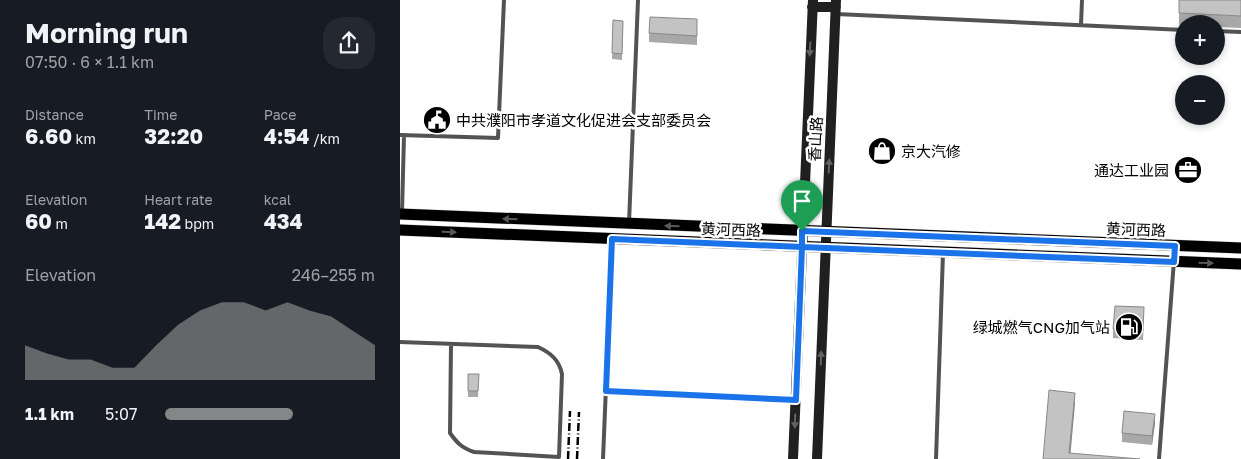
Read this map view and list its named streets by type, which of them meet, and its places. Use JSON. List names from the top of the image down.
{
  "streets": {
    "main road": ["黄河西路"],
    "street": ["香山路"]
  },
  "crossings": [
    ["香山路", "黄河西路"]
  ],
  "places": {
    "public building": ["中共濮阳市孝道文化促进会支部委员会"],
    "shop": ["京大汽修"],
    "office": ["通达工业园"],
    "fuel station": ["绿城燃气CNG加气站"]
  },
  "page": {
    "heading": ["Morning run", "07:50 · 6 × 1.1 km"],
    "map_buttons": ["+", "−"],
    "stats": [
      ["Distance", "6.60 km"],
      ["Time", "32:20"],
      ["Pace", "4:54 /km"],
      ["Elevation", "60 m"],
      ["Heart rate", "142 bpm"],
      ["kcal", "434"]
    ],
    "chart": ["Elevation", "246–255 m"],
    "list": [
      {
        "name": "1.1 km",
        "note": "5:07"
      }
    ]
  }
}
